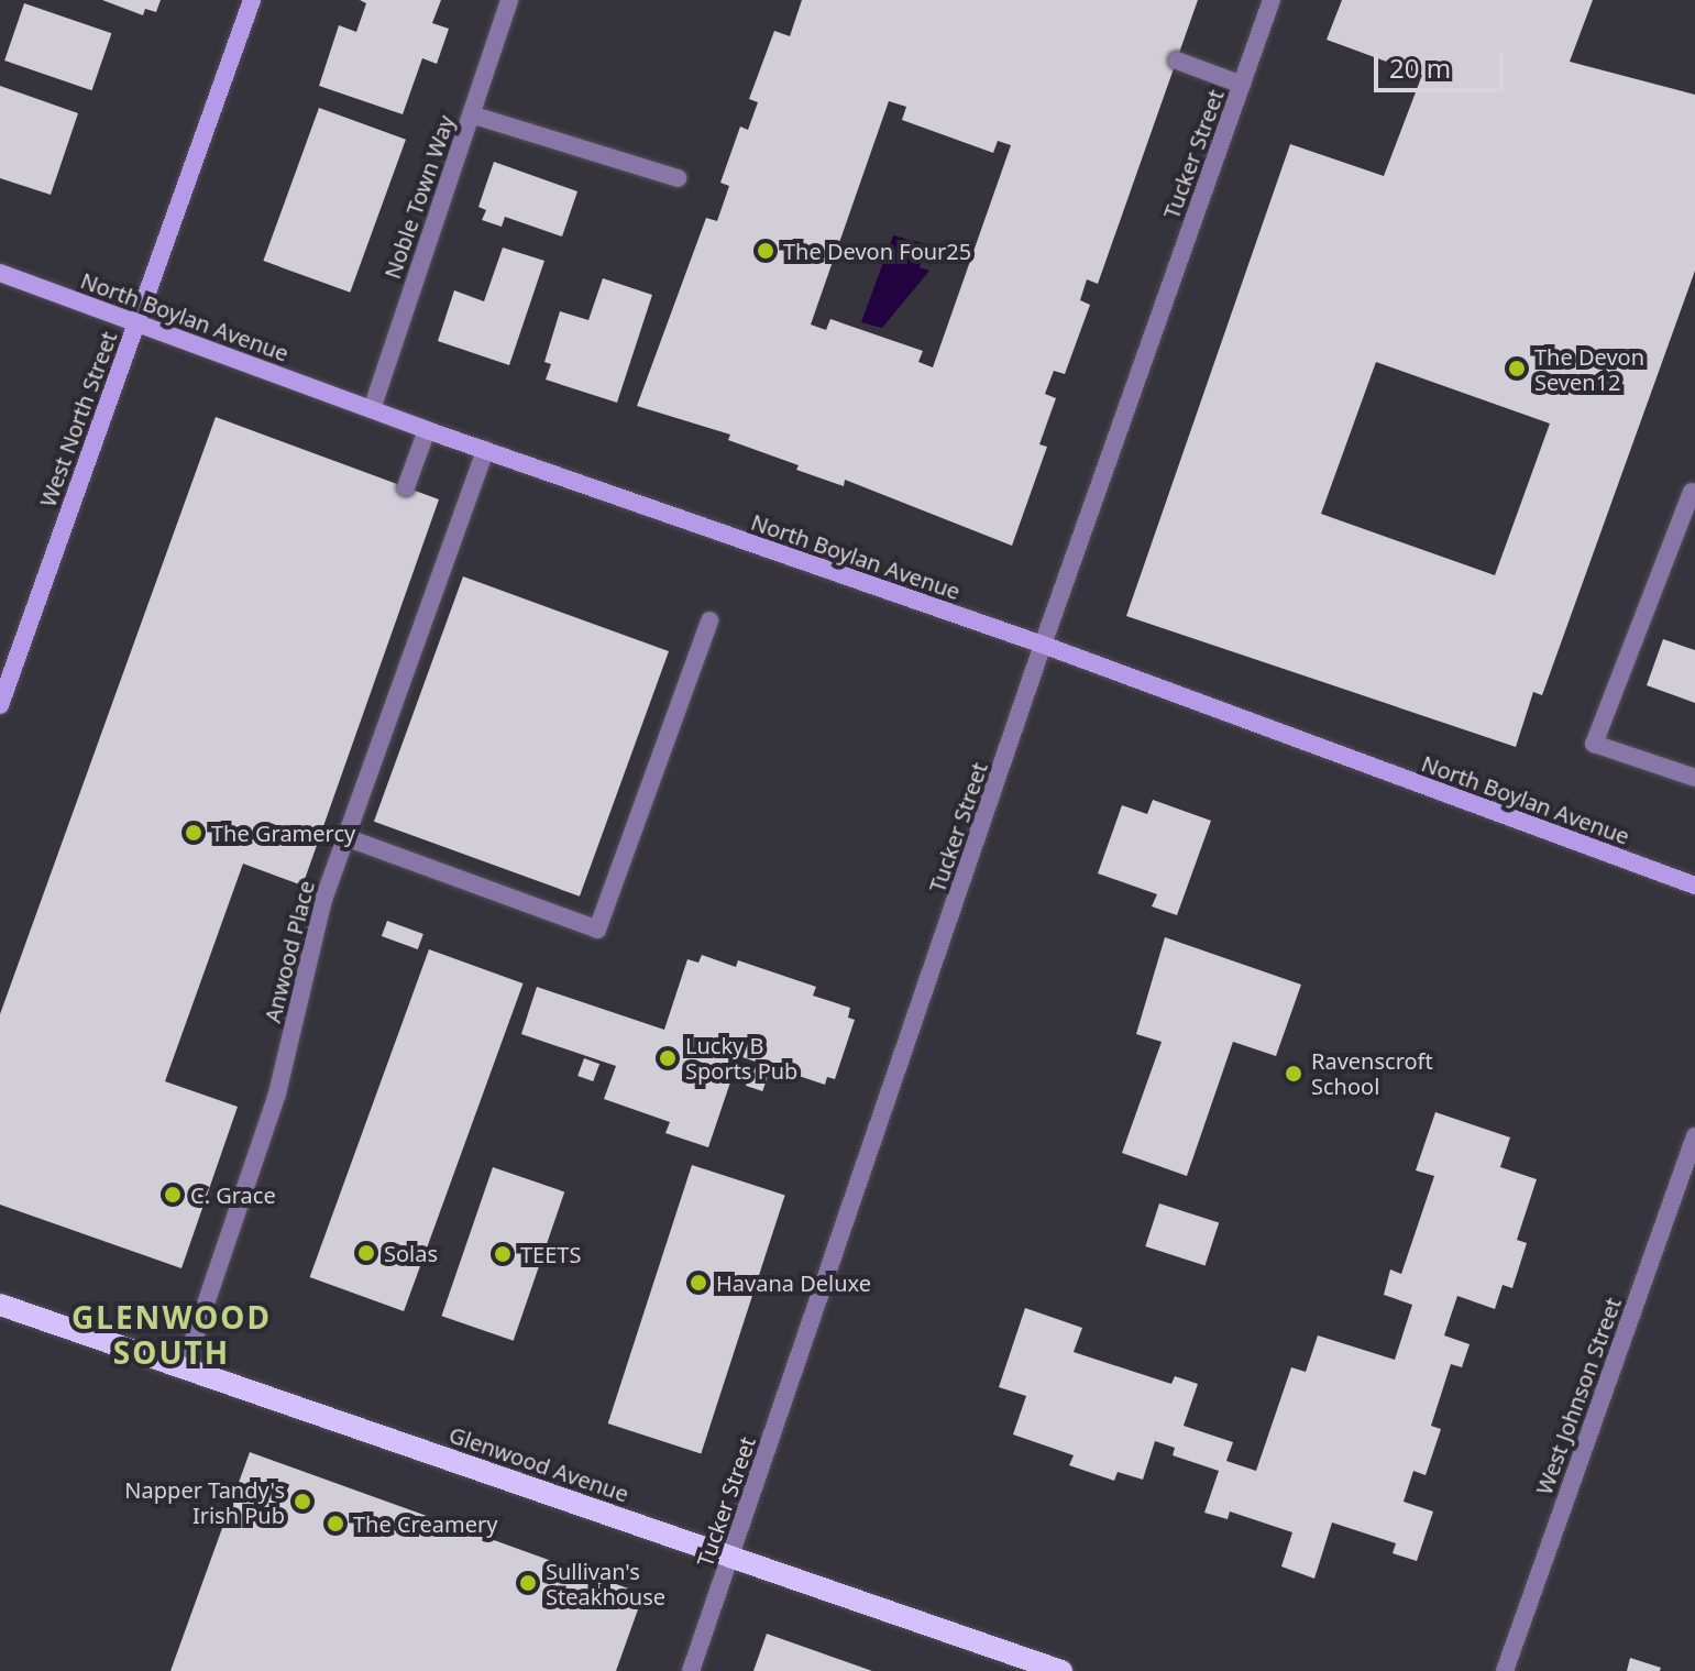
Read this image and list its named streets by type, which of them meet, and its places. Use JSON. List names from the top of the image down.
{
  "streets": {
    "main road": ["Glenwood Avenue"],
    "street": [
      "Tucker Street",
      "Noble Town Way",
      "North Boylan Avenue",
      "West North Street",
      "Anwood Place",
      "West Johnson Street"
    ]
  },
  "crossings": [
    ["Tucker Street", "North Boylan Avenue"],
    ["Tucker Street", "Glenwood Avenue"],
    ["Noble Town Way", "North Boylan Avenue"],
    ["North Boylan Avenue", "West North Street"],
    ["North Boylan Avenue", "Anwood Place"],
    ["Anwood Place", "Glenwood Avenue"]
  ],
  "districts": ["GLENWOOD SOUTH"],
  "places": [
    "The Devon Four25",
    "The Devon Seven12",
    "The Gramercy",
    "Lucky B Sports Pub",
    "Ravenscroft School",
    "C. Grace",
    "Solas",
    "TEETS",
    "Havana Deluxe",
    "Napper Tandy's Irish Pub",
    "The Creamery",
    "Sullivan's Steakhouse"
  ],
  "scale_bar": "20 m"
}
